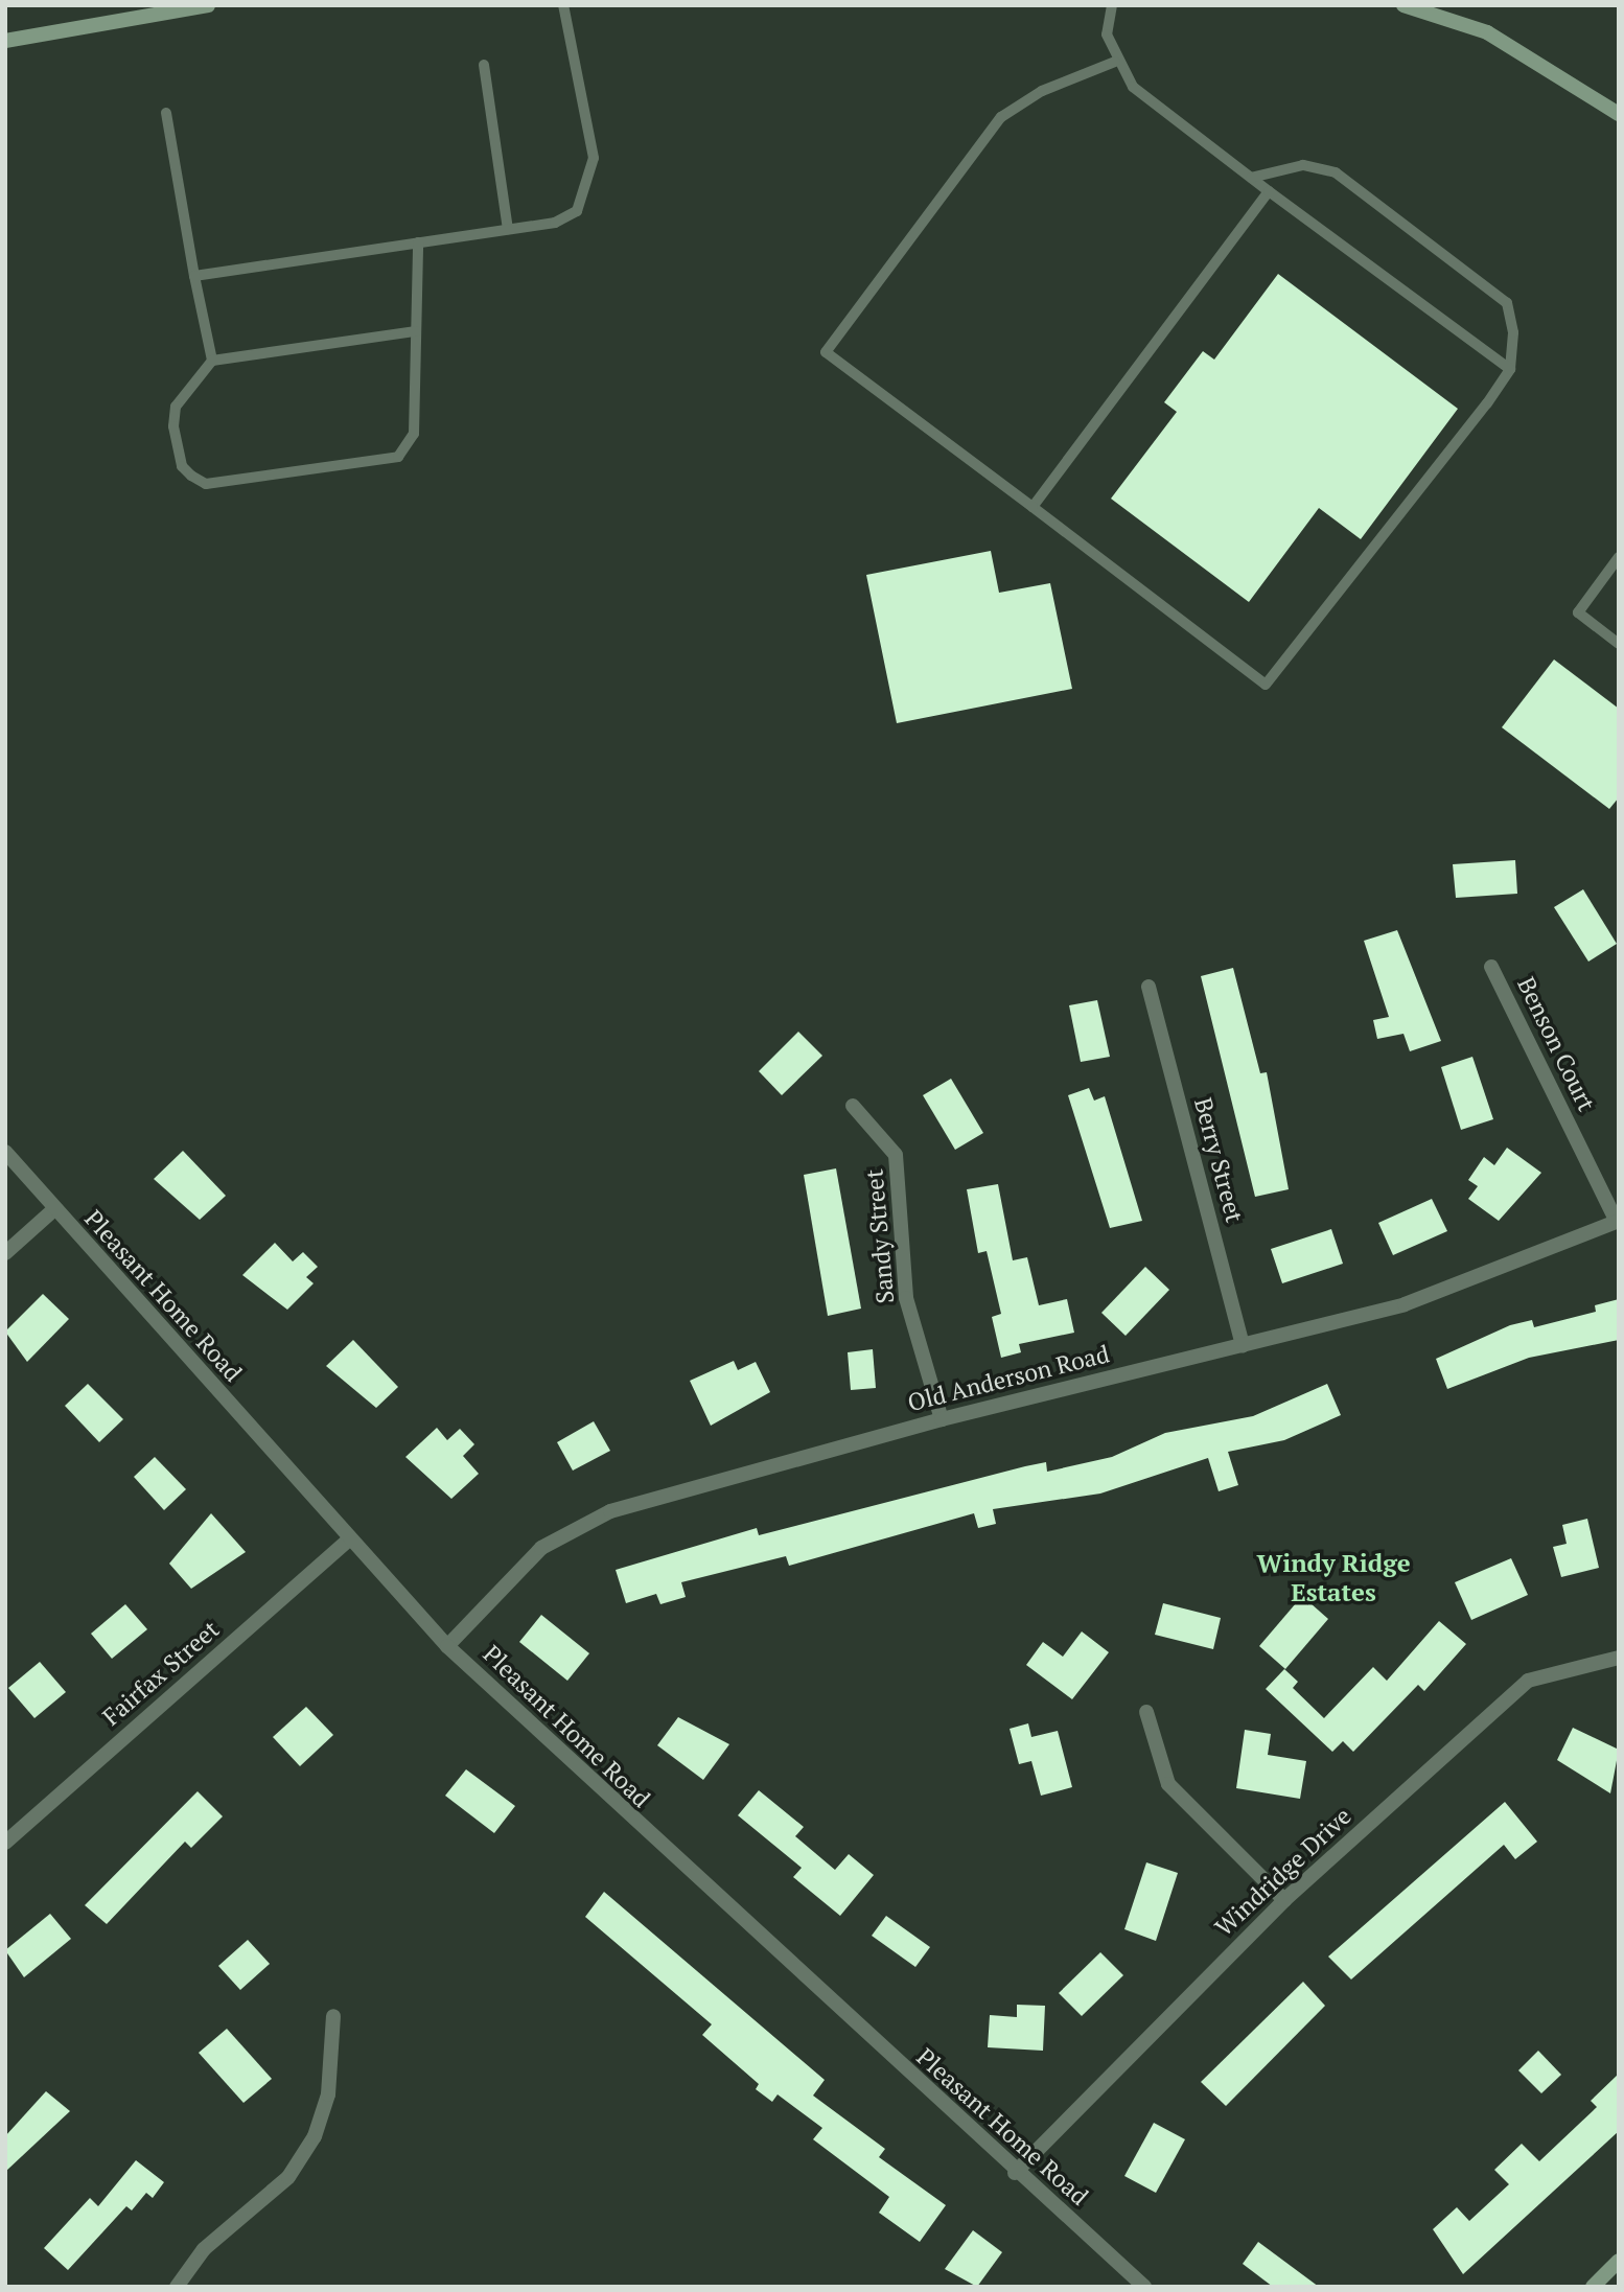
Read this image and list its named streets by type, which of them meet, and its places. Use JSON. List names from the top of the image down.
{
  "streets": {
    "street": [
      "Benson Court",
      "Berry Street",
      "Sandy Street",
      "Pleasant Home Road",
      "Old Anderson Road",
      "Fairfax Street",
      "Windridge Drive"
    ]
  },
  "crossings": [
    ["Benson Court", "Old Anderson Road"],
    ["Berry Street", "Old Anderson Road"],
    ["Sandy Street", "Old Anderson Road"],
    ["Pleasant Home Road", "Old Anderson Road"],
    ["Pleasant Home Road", "Fairfax Street"],
    ["Pleasant Home Road", "Windridge Drive"]
  ],
  "districts": ["Windy Ridge Estates"]
}
